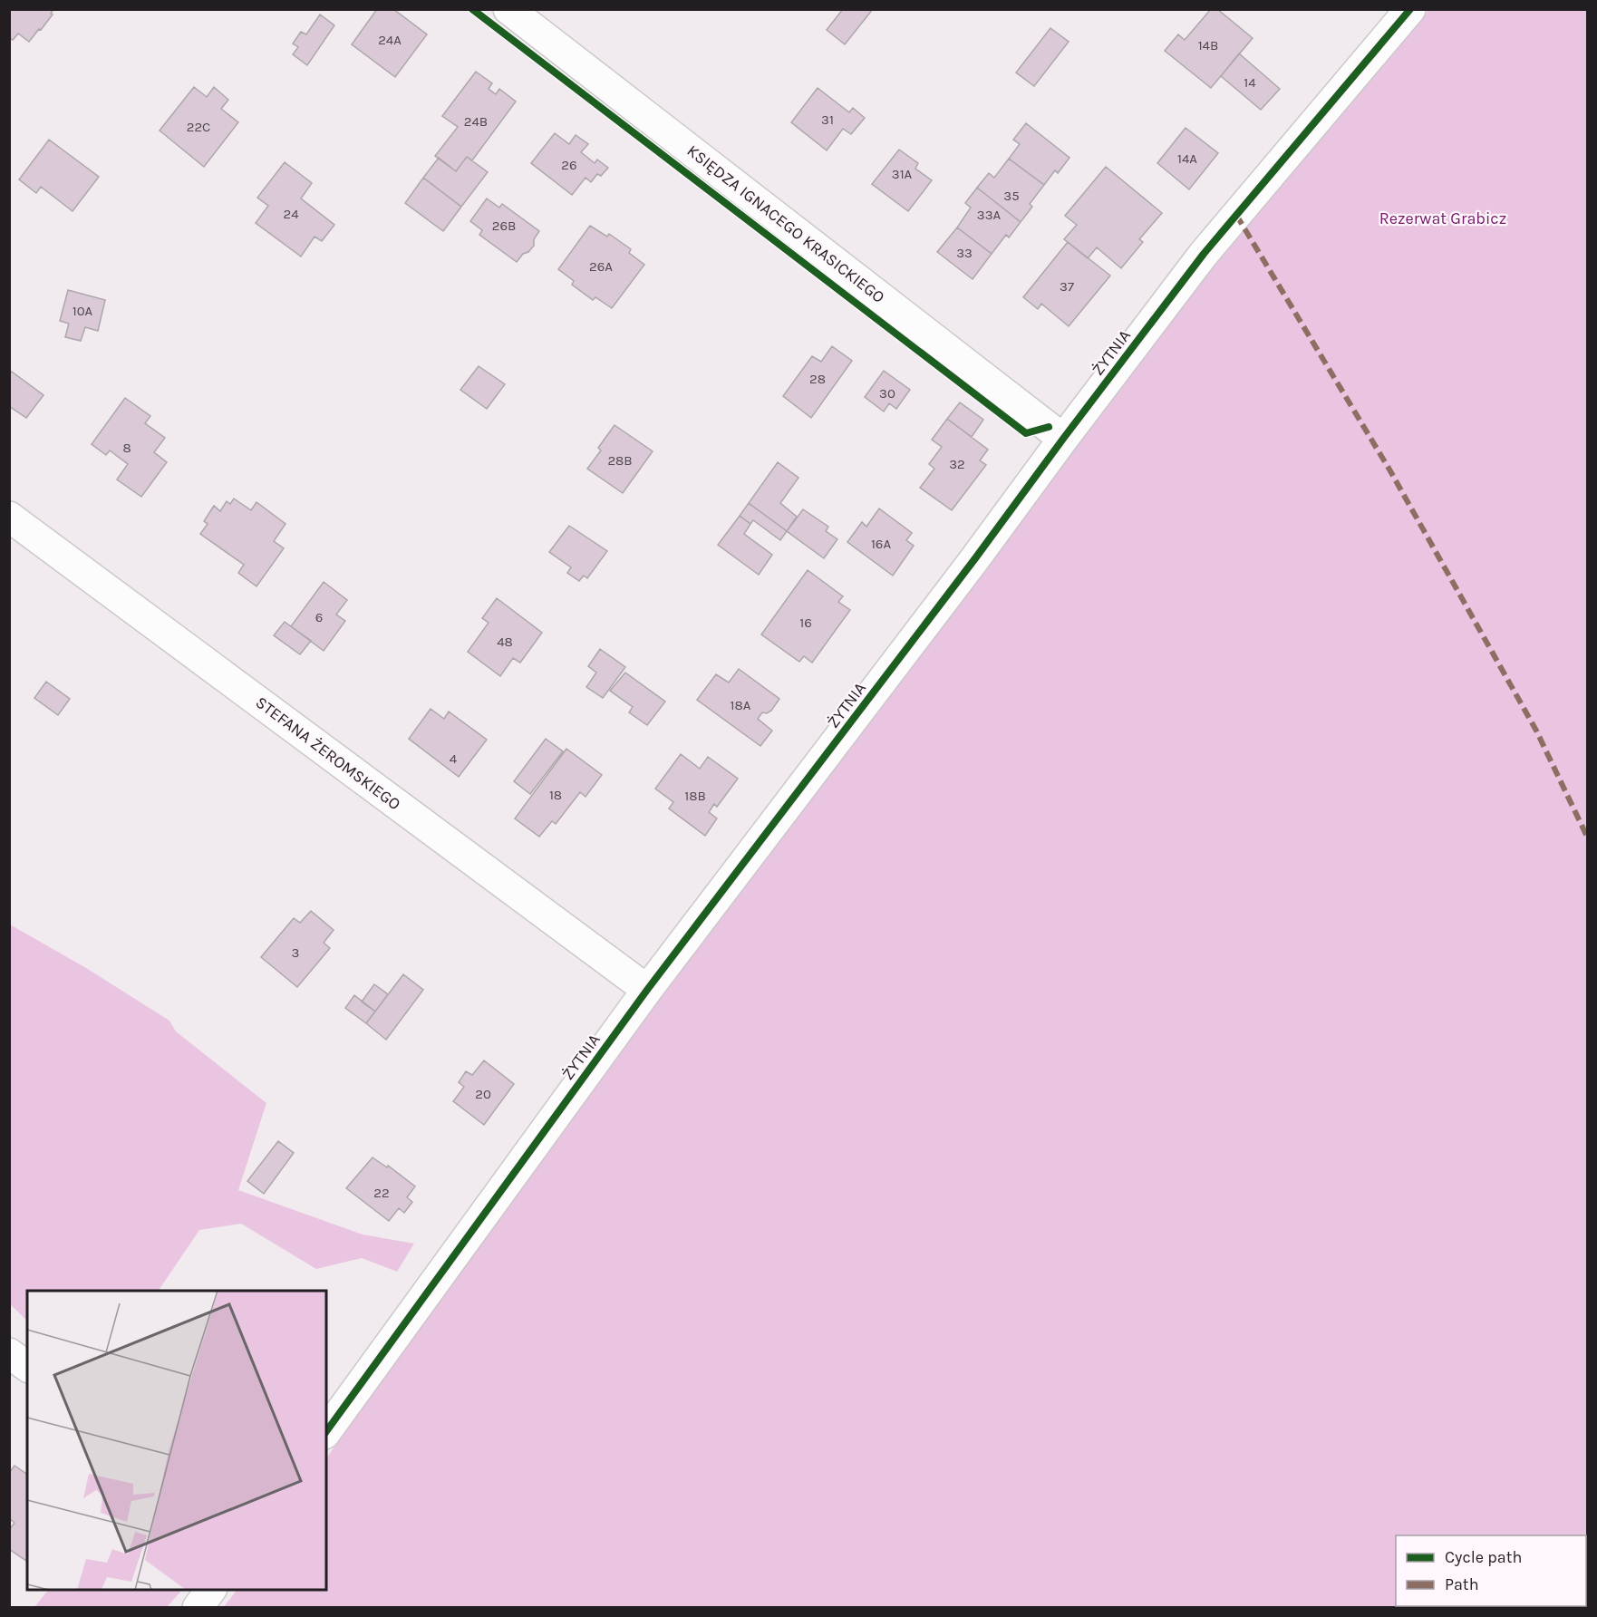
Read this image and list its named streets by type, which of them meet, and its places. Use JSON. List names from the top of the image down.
{
  "streets": {
    "street": ["KSIĘDZA IGNACEGO KRASICKIEGO", "ŻYTNIA", "STEFANA ŻEROMSKIEGO"]
  },
  "crossings": [
    ["KSIĘDZA IGNACEGO KRASICKIEGO", "ŻYTNIA"],
    ["ŻYTNIA", "STEFANA ŻEROMSKIEGO"]
  ],
  "parks": ["Rezerwat Grabicz"],
  "house_numbers": [
    "24A",
    "14B",
    "14",
    "31",
    "24B",
    "22C",
    "14A",
    "26",
    "31A",
    "35",
    "24",
    "33A",
    "26B",
    "33",
    "26A",
    "37",
    "10A",
    "28",
    "30",
    "8",
    "28B",
    "32",
    "16A",
    "6",
    "16",
    "48",
    "18A",
    "4",
    "18",
    "18B",
    "3",
    "20",
    "22"
  ],
  "legend": ["Cycle path", "Path"]
}
